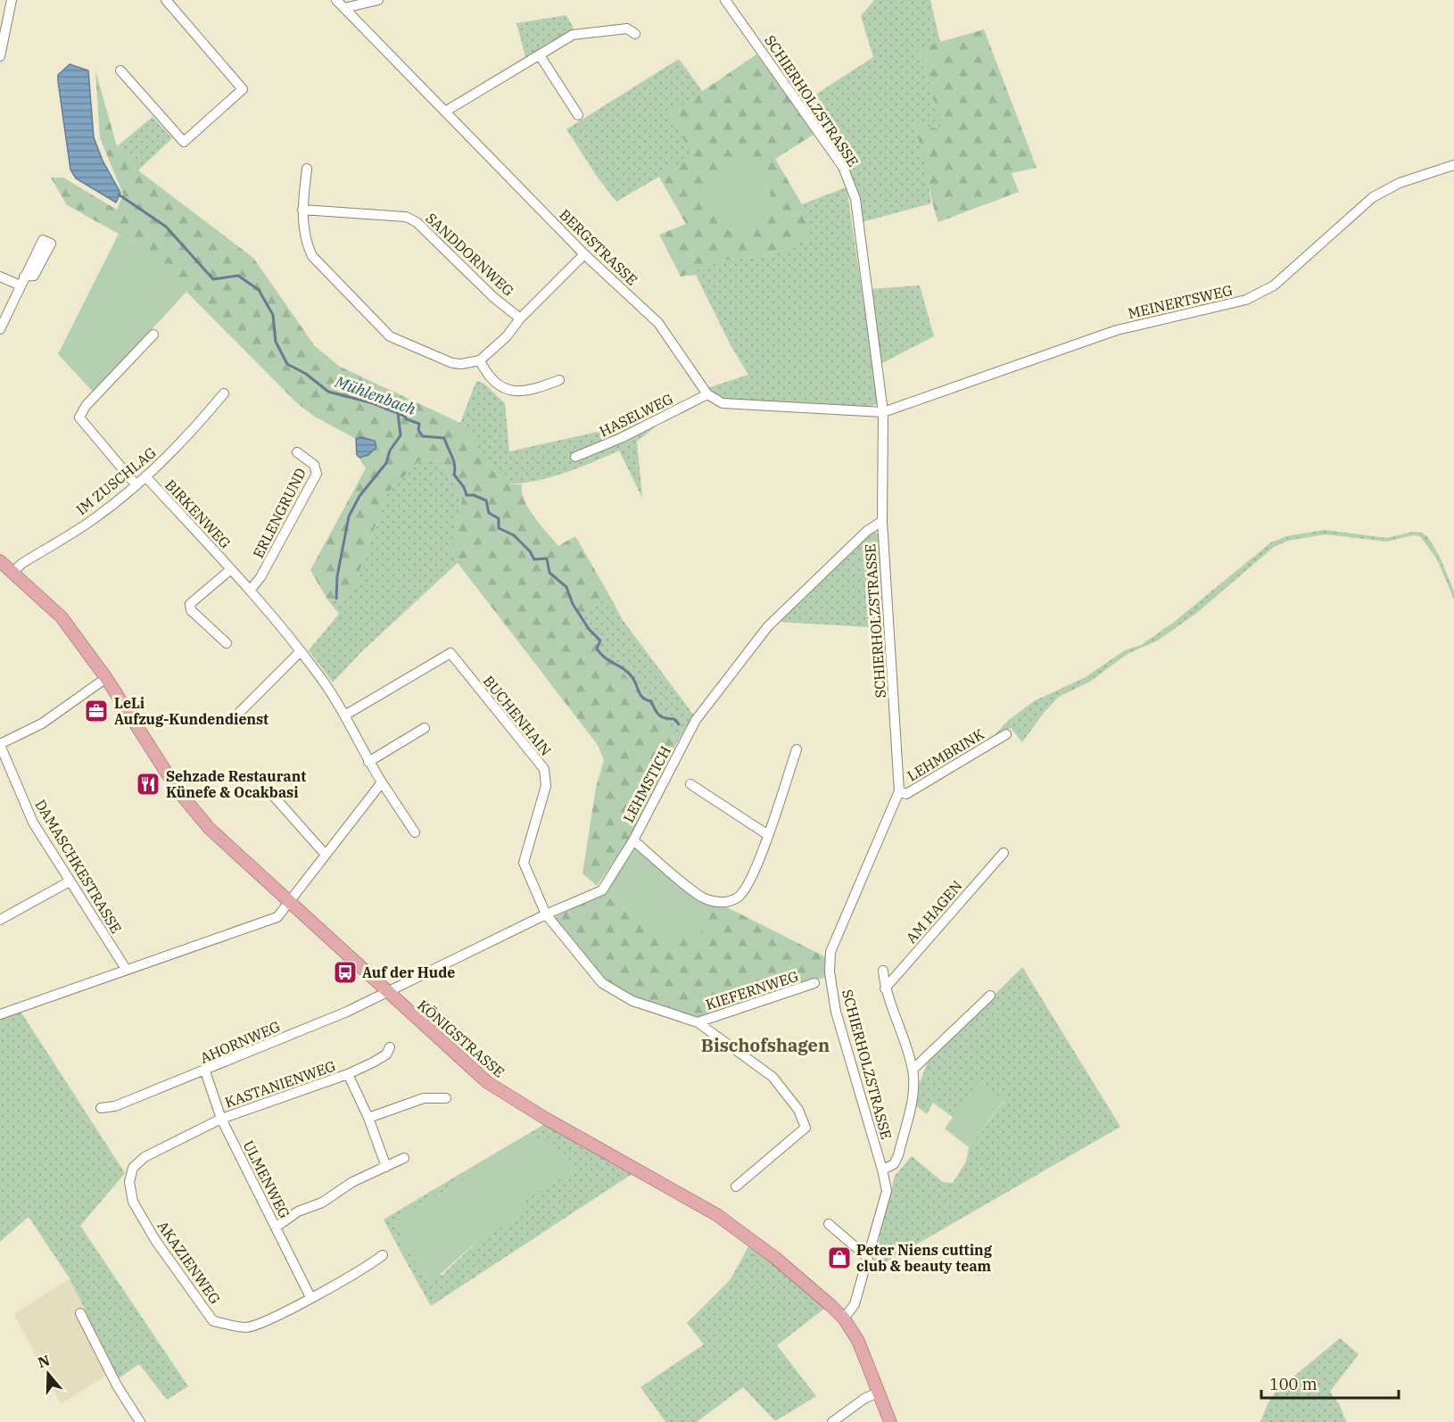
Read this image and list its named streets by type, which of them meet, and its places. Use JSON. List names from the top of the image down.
{
  "streets": {
    "main road": ["KÖNIGSTRASSE"],
    "street": [
      "SCHIERHOLZSTRASSE",
      "BERGSTRASSE",
      "SANDDORNWEG",
      "MEINERTSWEG",
      "HASELWEG",
      "IM ZUSCHLAG",
      "ERLENGRUND",
      "BIRKENWEG",
      "BUCHENHAIN",
      "LEHMBRINK",
      "LEHMSTICH",
      "DAMASCHKESTRASSE",
      "AM HAGEN",
      "KIEFERNWEG",
      "AHORNWEG",
      "KASTANIENWEG",
      "ULMENWEG",
      "AKAZIENWEG"
    ]
  },
  "crossings": [
    ["SCHIERHOLZSTRASSE", "MEINERTSWEG"],
    ["SCHIERHOLZSTRASSE", "LEHMBRINK"],
    ["SCHIERHOLZSTRASSE", "LEHMSTICH"],
    ["SCHIERHOLZSTRASSE", "KÖNIGSTRASSE"],
    ["BERGSTRASSE", "HASELWEG"],
    ["IM ZUSCHLAG", "BIRKENWEG"],
    ["IM ZUSCHLAG", "KÖNIGSTRASSE"],
    ["ERLENGRUND", "BIRKENWEG"],
    ["BIRKENWEG", "BUCHENHAIN"],
    ["BUCHENHAIN", "LEHMSTICH"],
    ["BUCHENHAIN", "KIEFERNWEG"],
    ["LEHMSTICH", "KIEFERNWEG"],
    ["LEHMSTICH", "KÖNIGSTRASSE"],
    ["LEHMSTICH", "AHORNWEG"],
    ["KÖNIGSTRASSE", "AHORNWEG"],
    ["AHORNWEG", "ULMENWEG"],
    ["KASTANIENWEG", "ULMENWEG"],
    ["KASTANIENWEG", "AKAZIENWEG"],
    ["ULMENWEG", "AKAZIENWEG"]
  ],
  "districts": ["Bischofshagen"],
  "water": ["Mühlenbach"],
  "places": {
    "office": ["LeLi Aufzug-Kundendienst"],
    "restaurant": ["Sehzade Restaurant Künefe & Ocakbasi"],
    "bus stop": ["Auf der Hude"],
    "shop": ["Peter Niens cutting club & beauty team"]
  },
  "scale_bar": "100 m",
  "north": "top"
}
